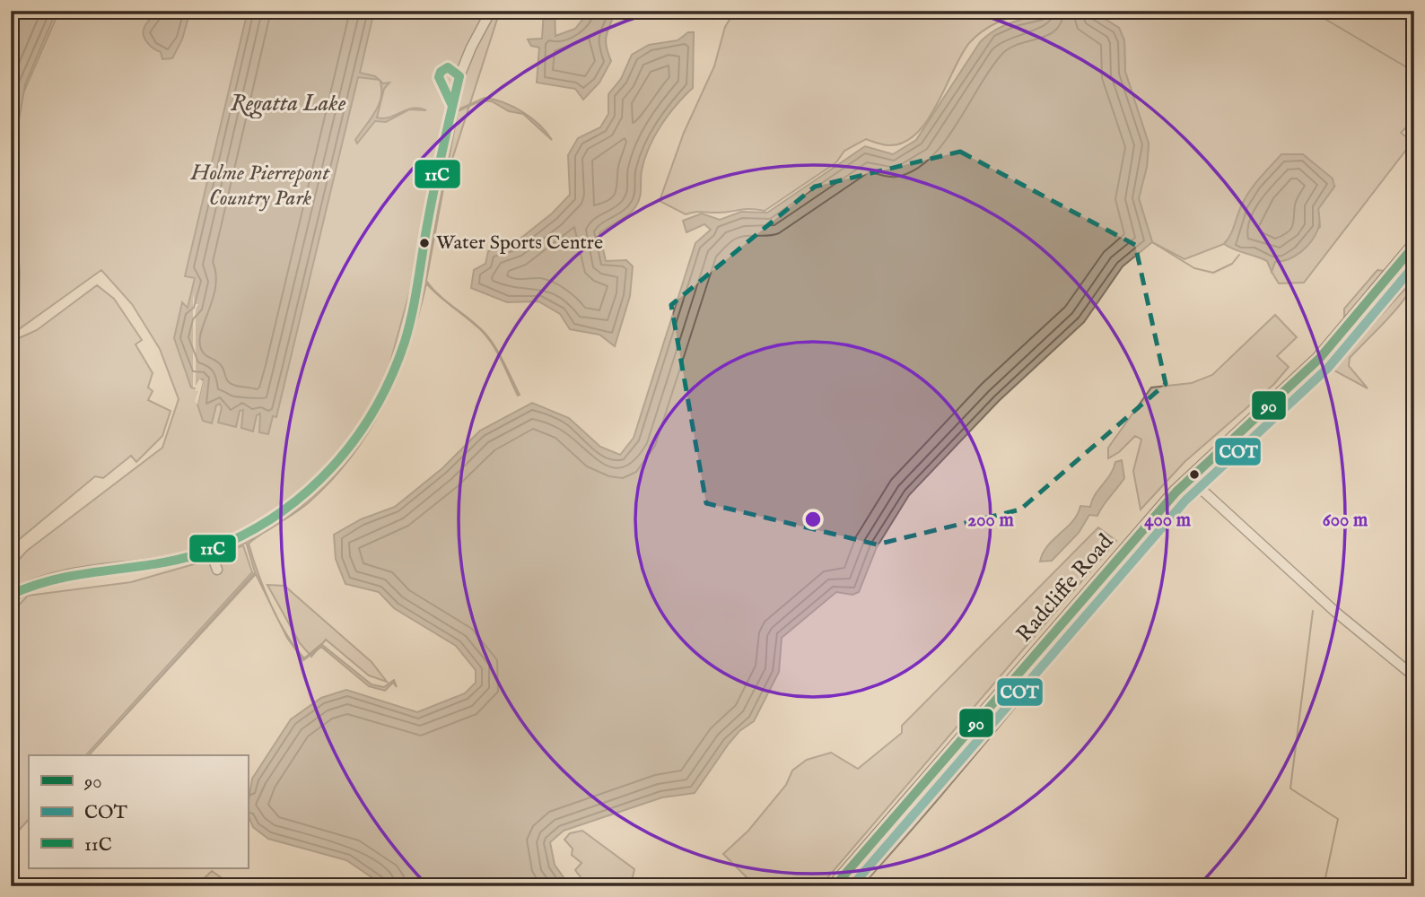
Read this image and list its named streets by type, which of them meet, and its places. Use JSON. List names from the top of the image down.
{
  "streets": {
    "highway": ["Radcliffe Road"]
  },
  "water": ["Regatta Lake"],
  "parks": ["Holme Pierrepont Country Park"],
  "places": ["Water Sports Centre"],
  "lines": ["transit line 11C", "transit line 90", "transit line COT"],
  "legend": ["90", "COT", "11C"],
  "rings": ["200 m", "400 m", "600 m"]
}
